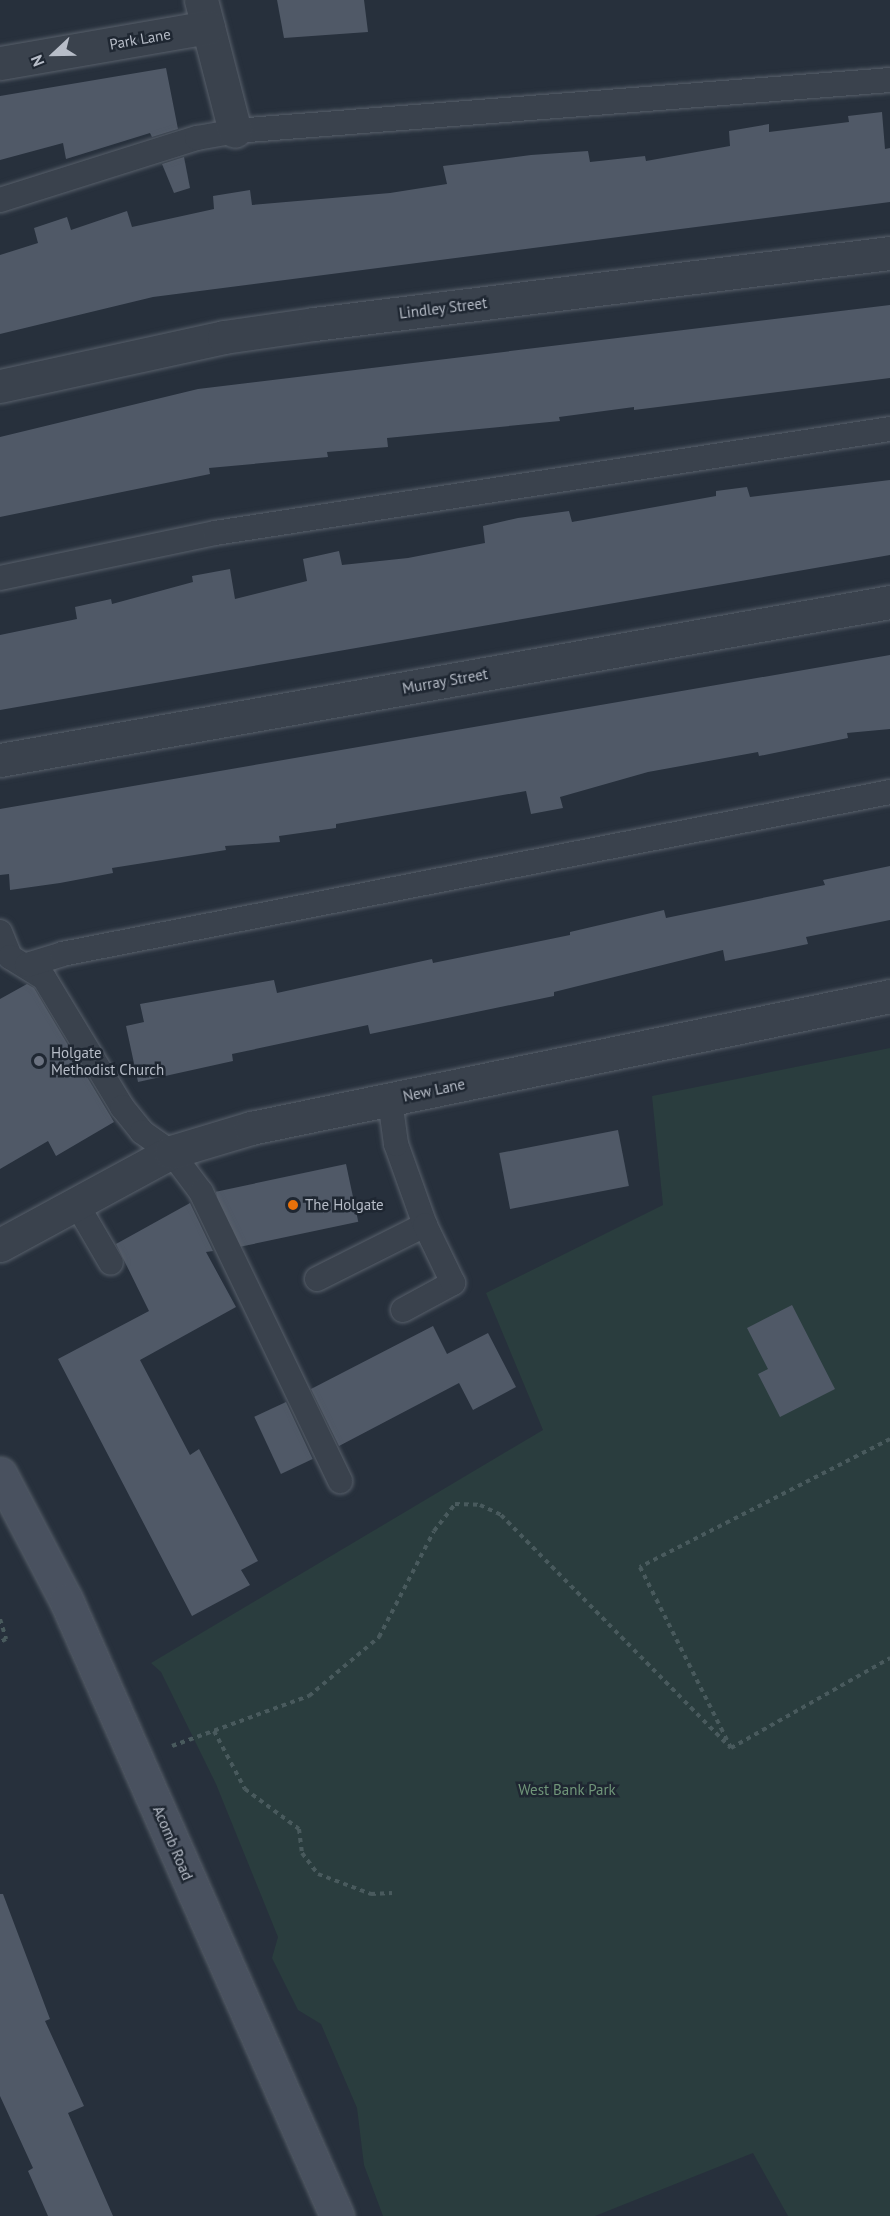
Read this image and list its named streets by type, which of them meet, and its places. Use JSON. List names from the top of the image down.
{
  "streets": {
    "main road": ["Acomb Road"],
    "street": [
      "Park Lane",
      "Lindley Street",
      "Murray Street",
      "New Lane"
    ]
  },
  "parks": ["West Bank Park"],
  "places": ["Holgate Methodist Church", "The Holgate"],
  "north": "left"
}
